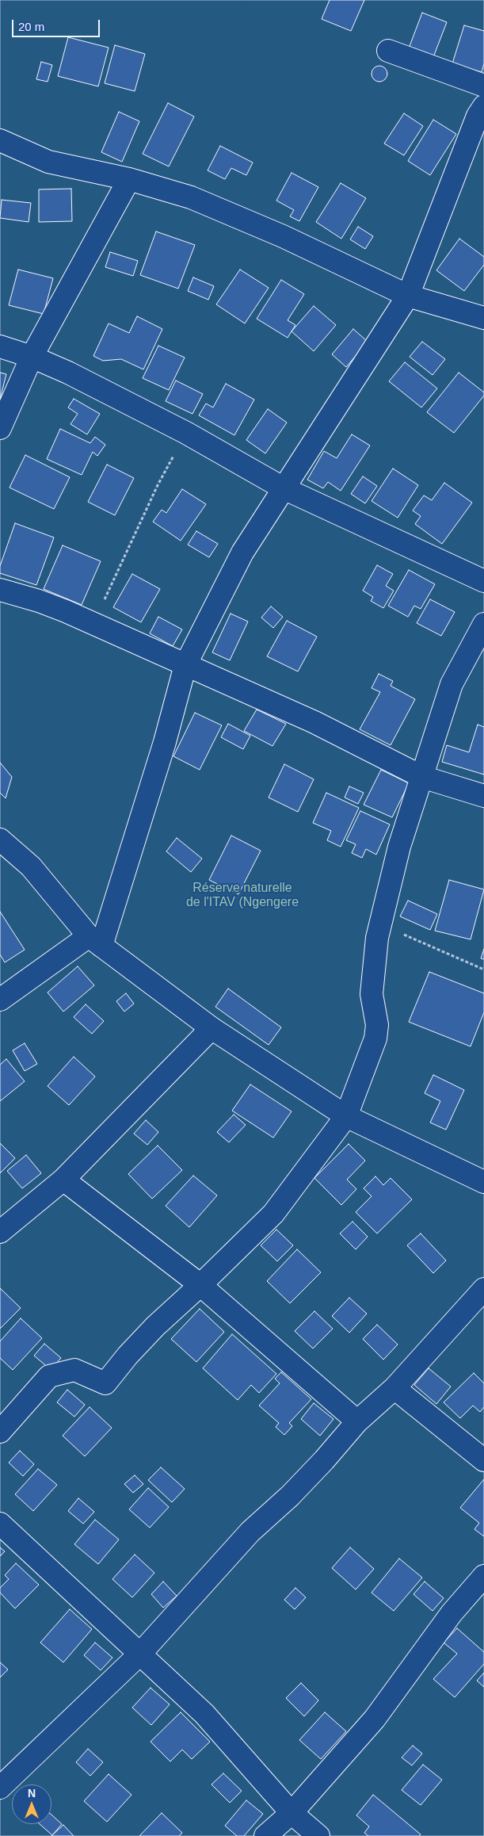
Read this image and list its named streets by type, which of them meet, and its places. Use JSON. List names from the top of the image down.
{
  "parks": ["Réserve naturelle de l'ITAV (Ngengere"],
  "scale_bar": "20 m",
  "north": "top"
}
